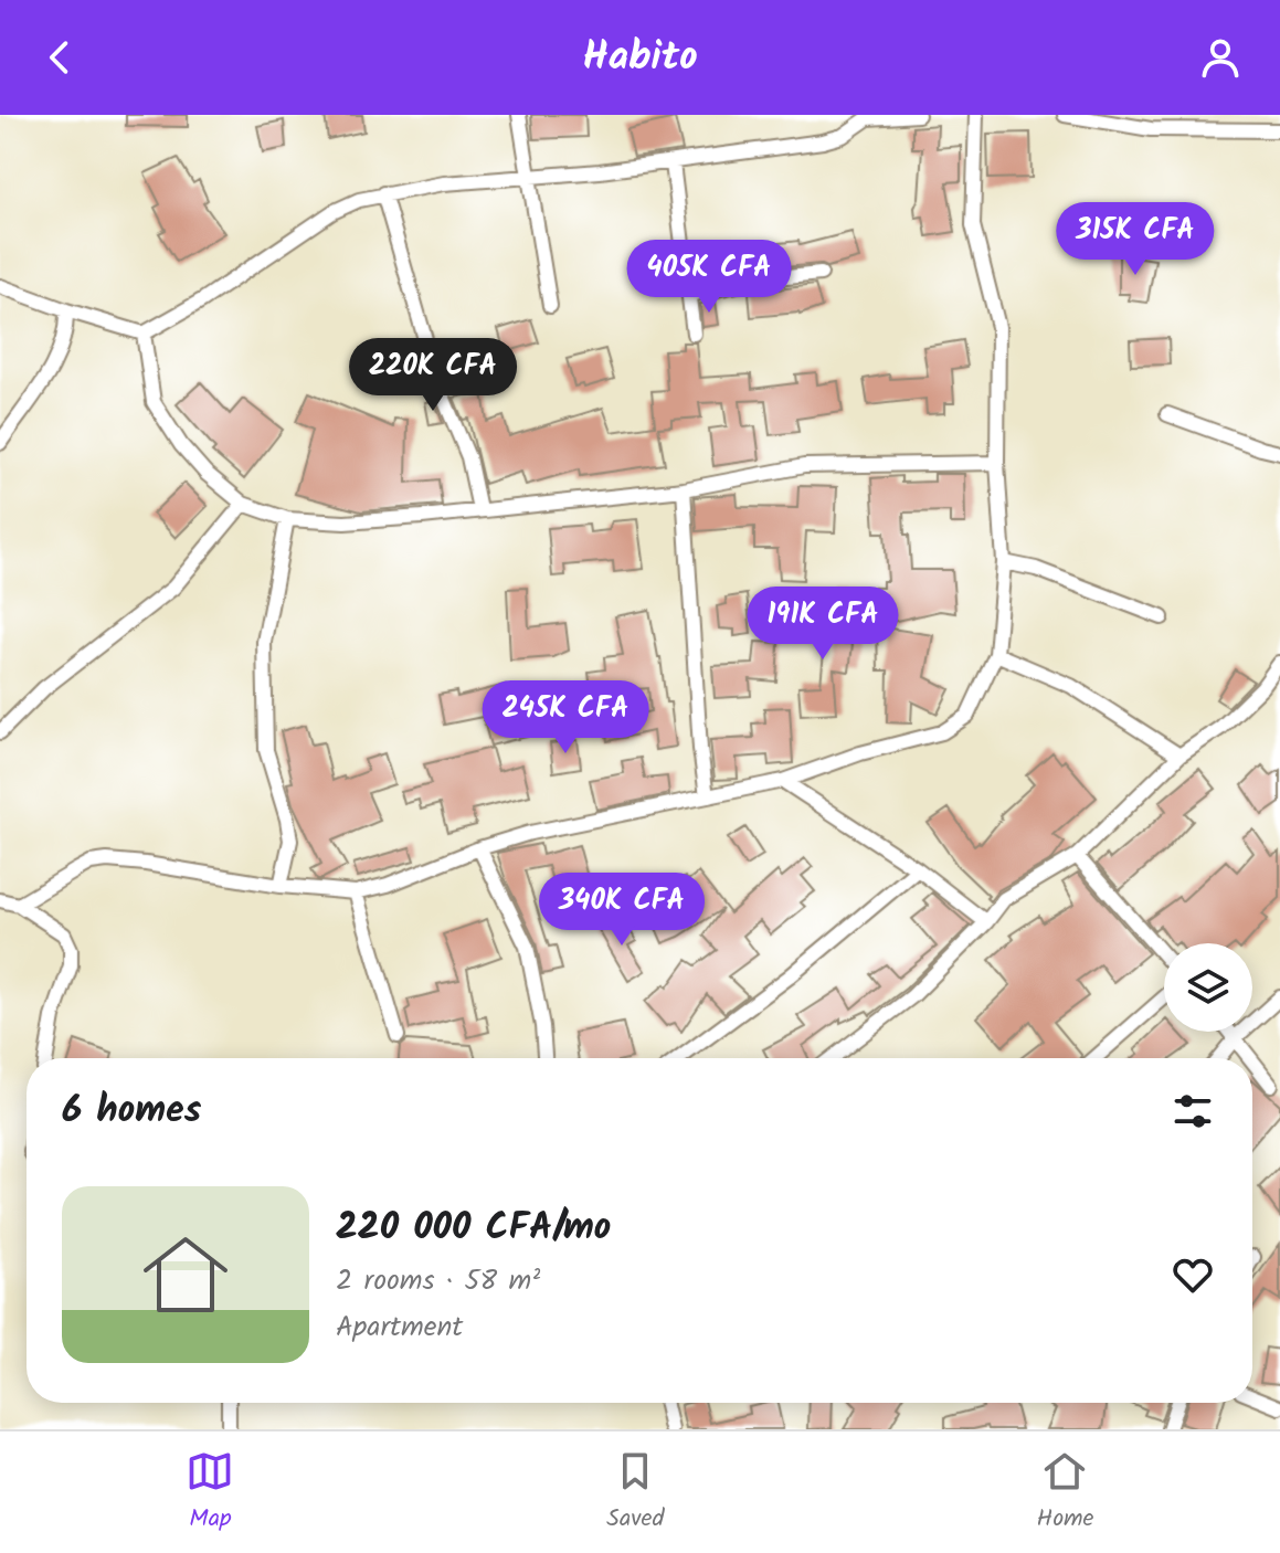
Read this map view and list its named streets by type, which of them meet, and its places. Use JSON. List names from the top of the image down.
{
  "page": {
    "header": "Habito",
    "price": [
      "315K CFA",
      "405K CFA",
      "220K CFA",
      "191K CFA",
      "245K CFA",
      "340K CFA"
    ],
    "heading": "6 homes",
    "list": [
      {
        "name": "220 000 CFA/mo",
        "note": "2 rooms · 58 m² · Apartment"
      }
    ],
    "tabs": ["Map", "Saved", "Home"]
  }
}
